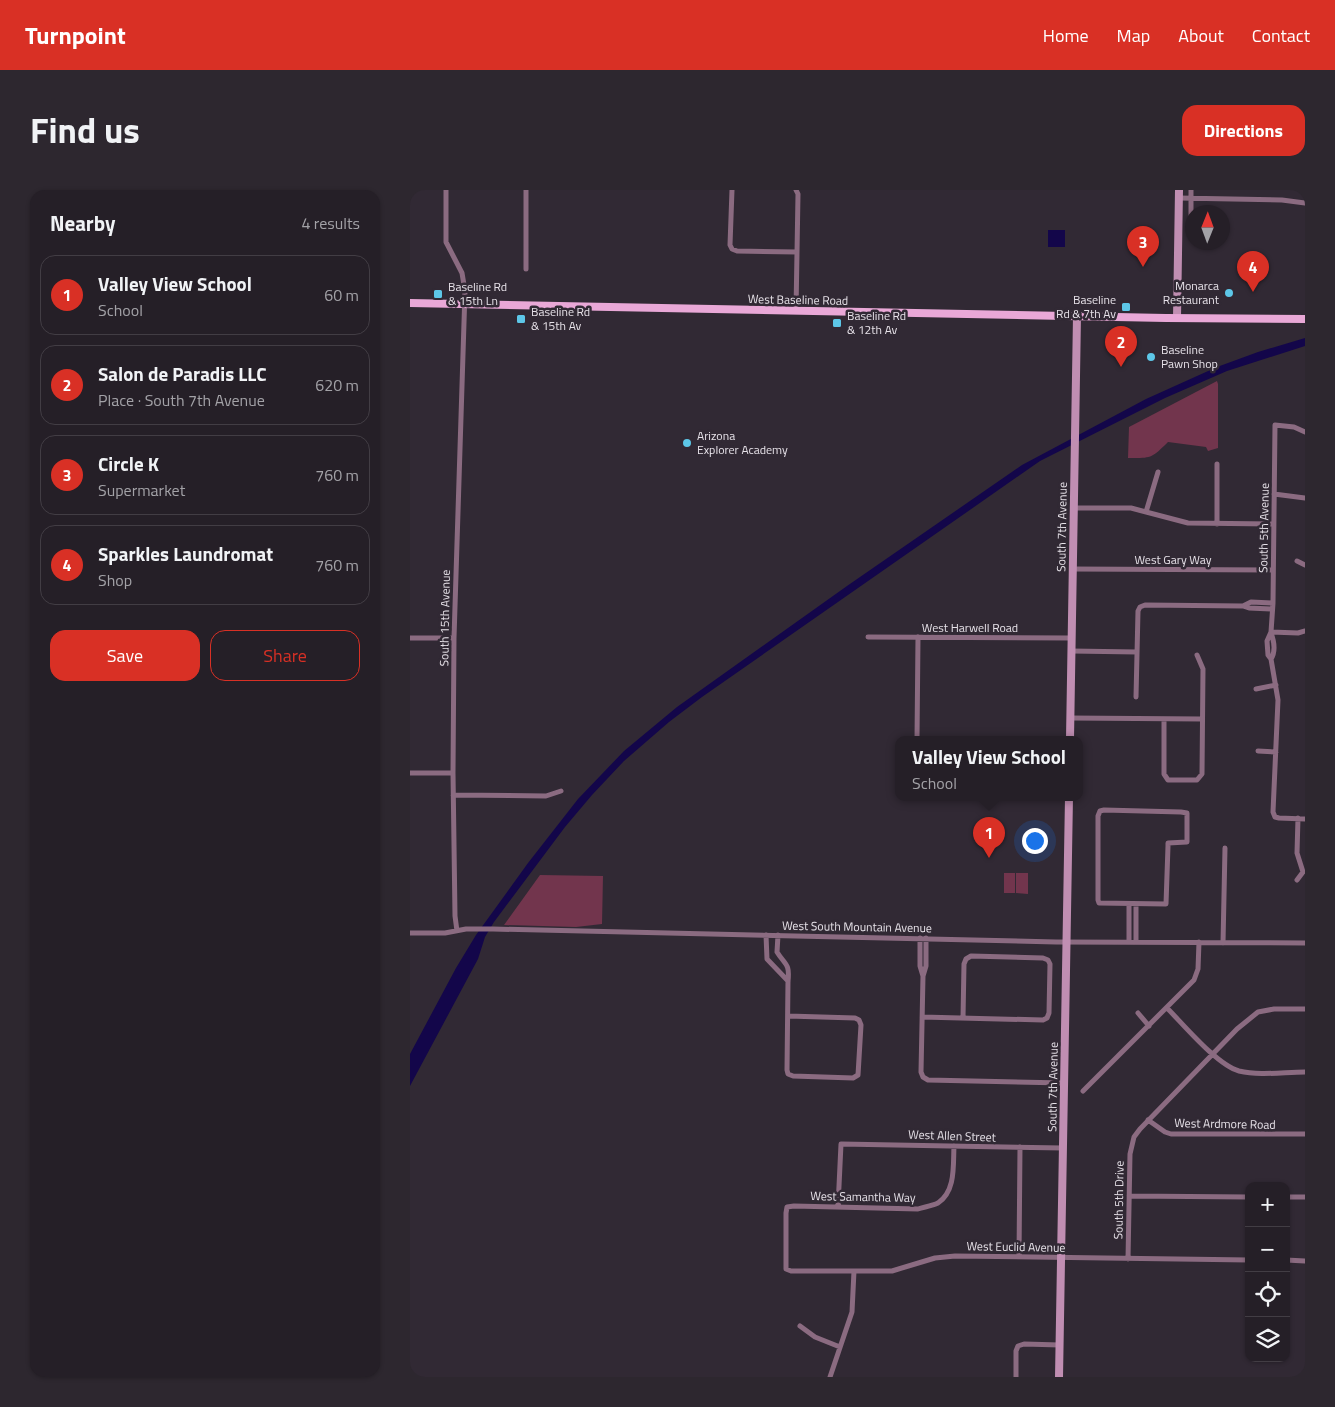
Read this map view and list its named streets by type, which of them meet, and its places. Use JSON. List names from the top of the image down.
{
  "streets": {
    "main road": ["West Baseline Road"],
    "street": [
      "South 7th Avenue",
      "South 5th Avenue",
      "West Gary Way",
      "South 15th Avenue",
      "West Harwell Road",
      "West South Mountain Avenue",
      "West Ardmore Road",
      "West Allen Street",
      "West Samantha Way",
      "South 5th Drive",
      "West Euclid Avenue"
    ]
  },
  "crossings": [
    ["West Baseline Road", "South 7th Avenue"],
    ["West Baseline Road", "South 15th Avenue"],
    ["South 7th Avenue", "West Gary Way"],
    ["South 7th Avenue", "West Harwell Road"],
    ["South 7th Avenue", "West South Mountain Avenue"],
    ["South 7th Avenue", "West Allen Street"],
    ["South 7th Avenue", "West Euclid Avenue"],
    ["South 5th Avenue", "West Gary Way"],
    ["South 15th Avenue", "West South Mountain Avenue"],
    ["West Ardmore Road", "South 5th Drive"],
    ["West Allen Street", "West Samantha Way"],
    ["West Samantha Way", "West Euclid Avenue"],
    ["South 5th Drive", "West Euclid Avenue"]
  ],
  "places": {
    "other": ["Monarca Restaurant", "Baseline Pawn Shop", "Arizona Explorer Academy"],
    "transit": [
      "Baseline Rd & 15th Ln",
      "Baseline Rd & 7th Av",
      "Baseline Rd & 15th Av",
      "Baseline Rd & 12th Av"
    ]
  },
  "north": "top",
  "page": {
    "header": "Turnpoint",
    "nav": [
      "Home",
      "Map",
      "About",
      "Contact"
    ],
    "title": "Find us",
    "buttons": [
      "Directions",
      ["Save", "Share"]
    ],
    "heading": ["Nearby", "4 results"],
    "pins": [
      "3",
      "4",
      "2",
      "1"
    ],
    "list": [
      {
        "mark": "1",
        "name": "Valley View School",
        "note": "School",
        "value": "60 m"
      },
      {
        "mark": "2",
        "name": "Salon de Paradis LLC",
        "note": "Place · South 7th Avenue",
        "value": "620 m"
      },
      {
        "mark": "3",
        "name": "Circle K",
        "note": "Supermarket",
        "value": "760 m"
      },
      {
        "mark": "4",
        "name": "Sparkles Laundromat",
        "note": "Shop",
        "value": "760 m"
      }
    ],
    "popup": ["Valley View School", "School"],
    "map_buttons": ["+", "−"]
  }
}
